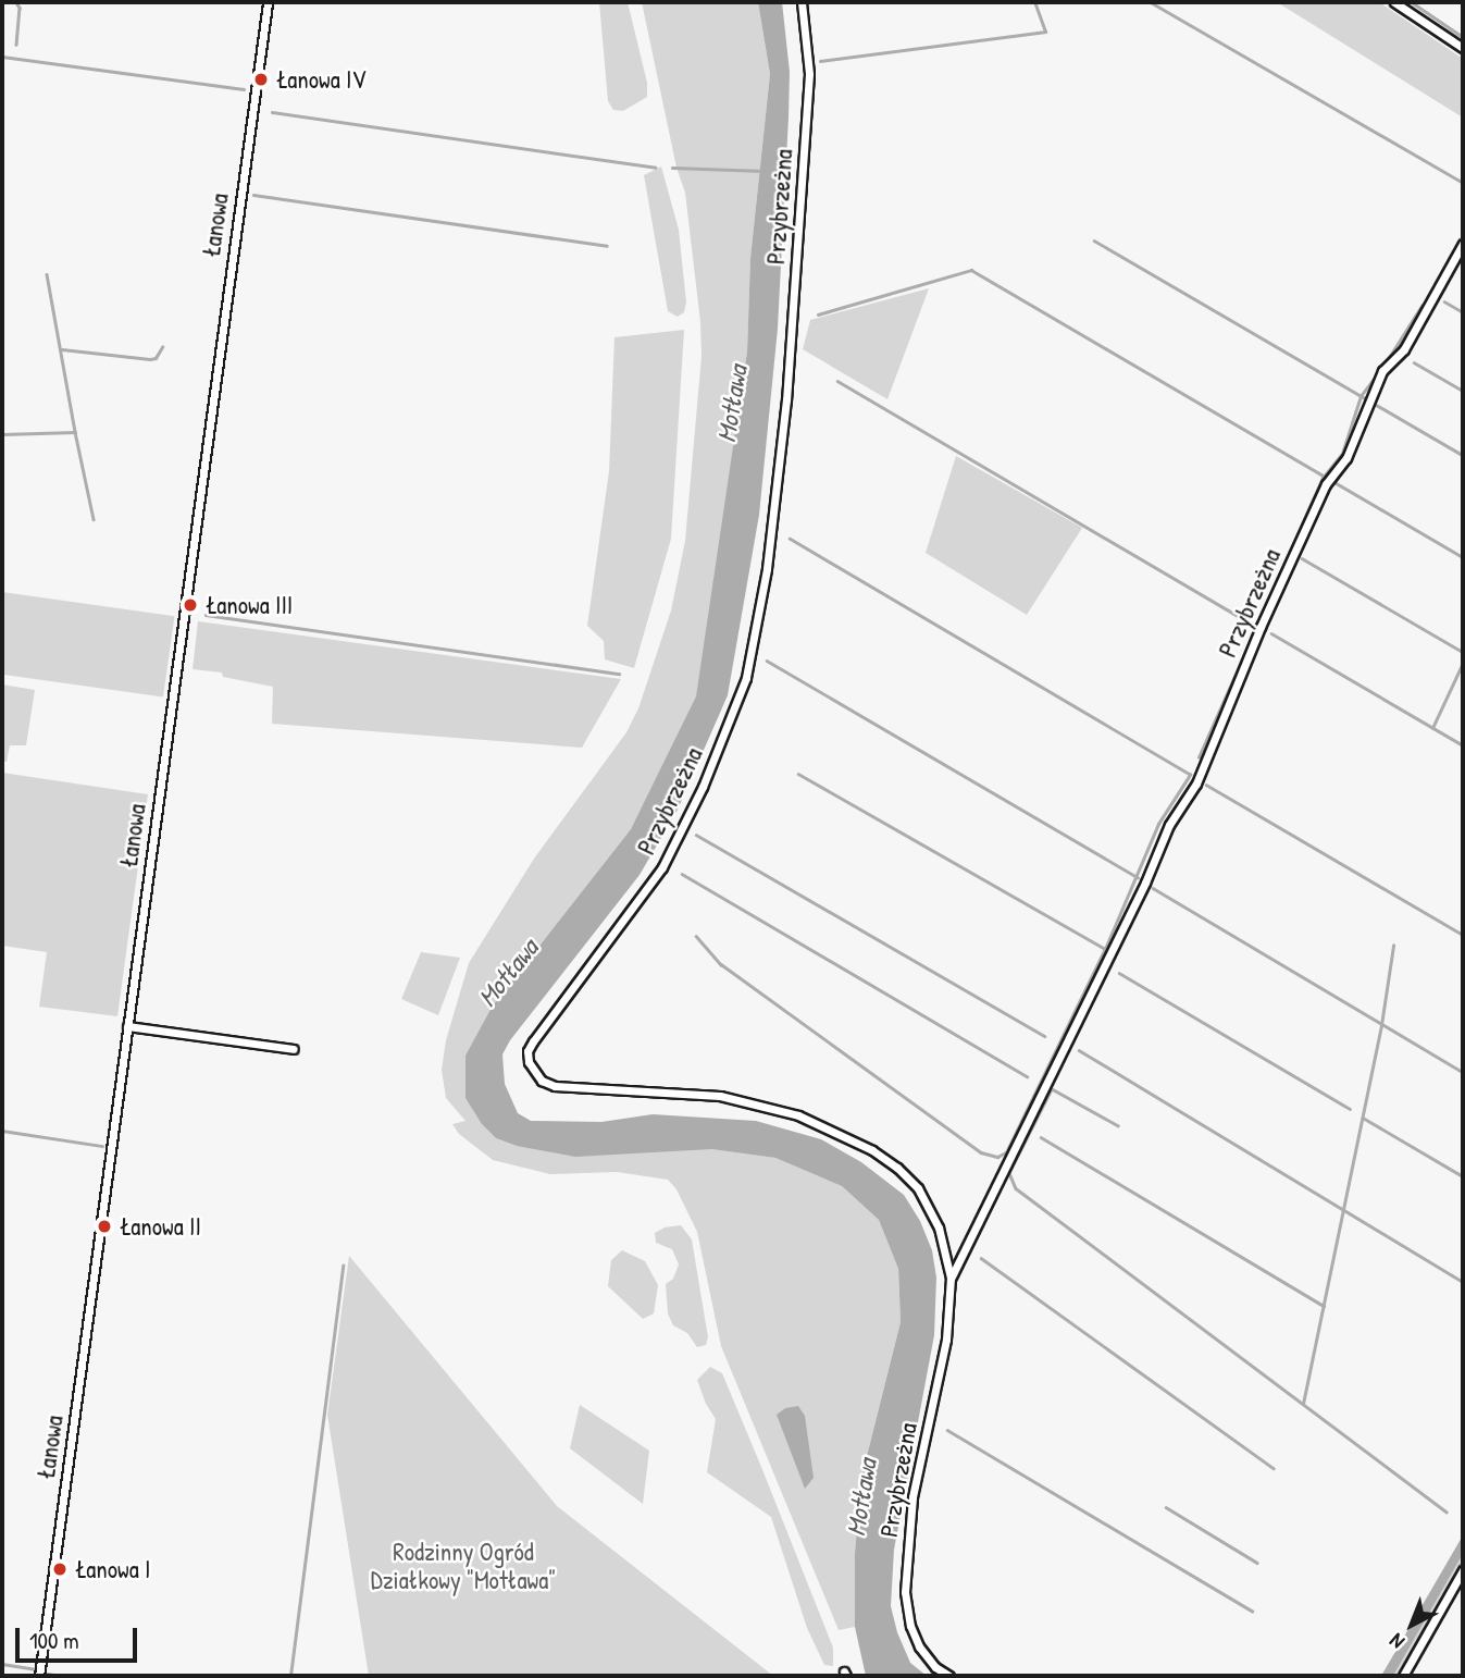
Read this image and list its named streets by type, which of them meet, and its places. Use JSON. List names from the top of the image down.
{
  "streets": {
    "street": ["Przybrzeżna", "Łanowa"]
  },
  "water": ["Motława"],
  "parks": ["Rodzinny Ogród Działkowy \"Motława\""],
  "places": [
    "Łanowa IV",
    "Łanowa III",
    "Łanowa II",
    "Łanowa I"
  ],
  "scale_bar": "100 m",
  "north": "bottom left"
}
